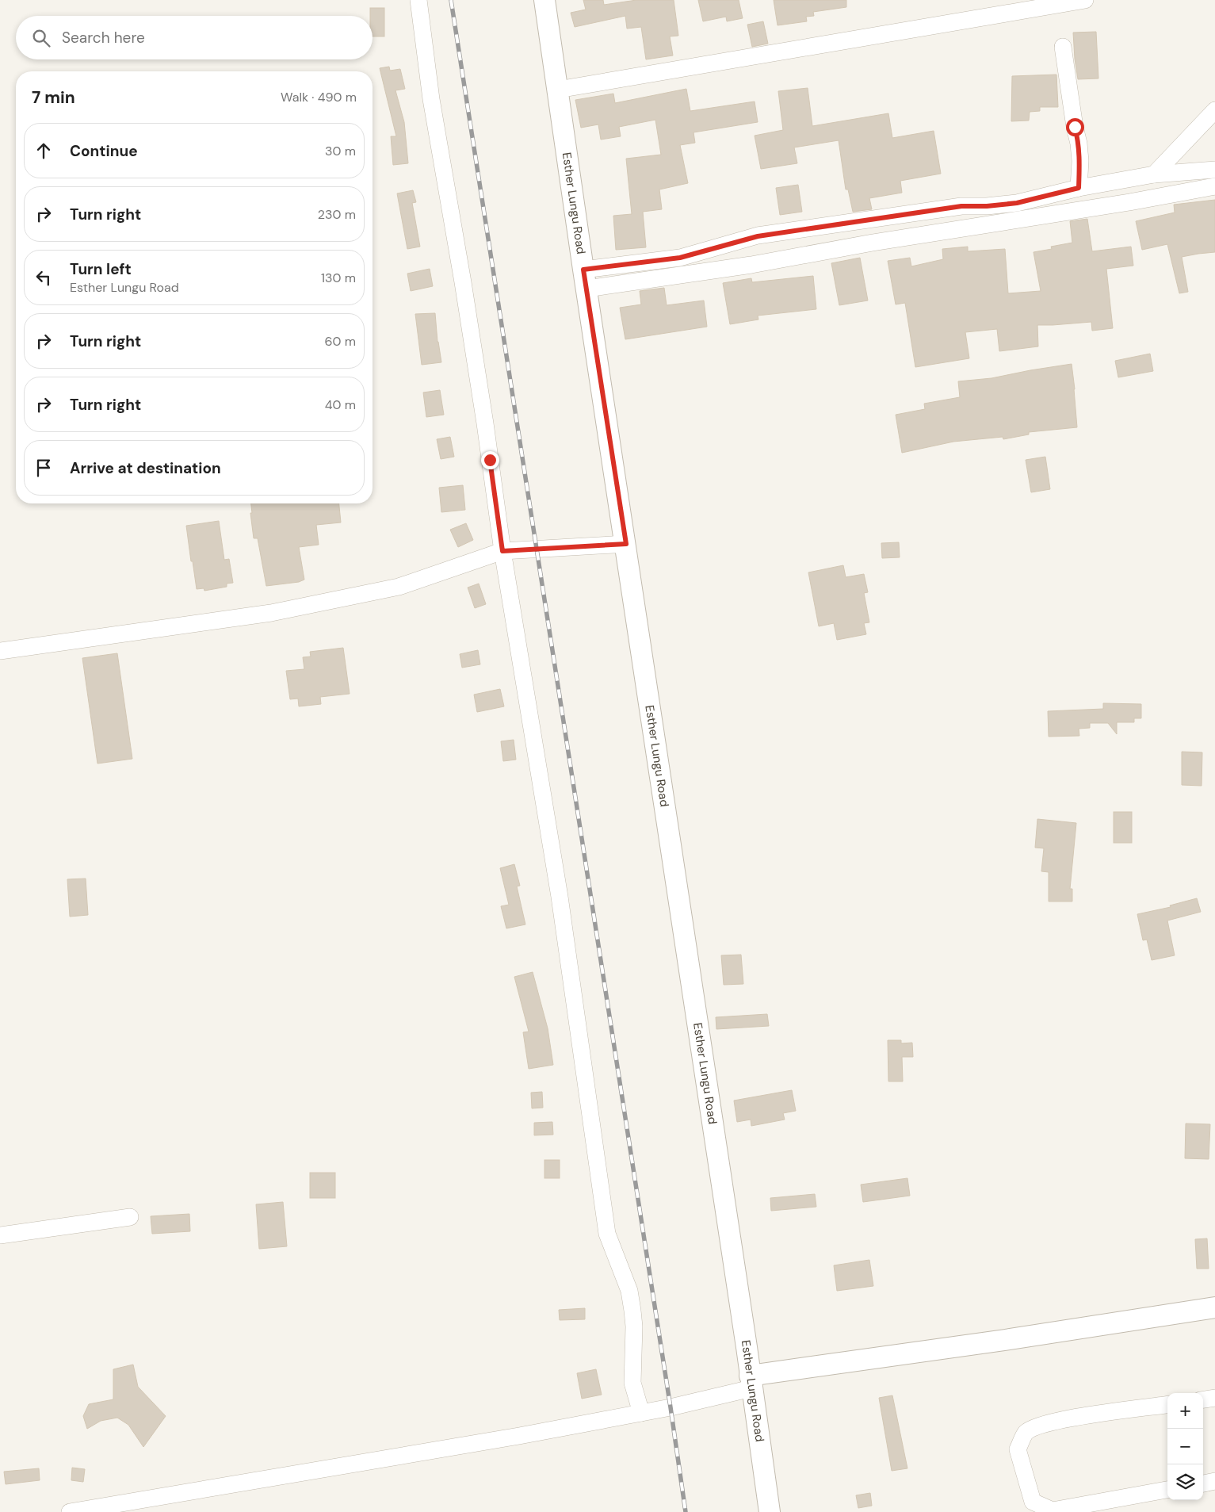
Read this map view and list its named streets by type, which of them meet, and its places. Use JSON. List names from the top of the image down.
{
  "streets": {
    "street": ["Esther Lungu Road"]
  },
  "page": {
    "search": "Search here",
    "heading": ["7 min", "Walk · 490 m"],
    "list": [
      ["Continue", "30 m"],
      ["Turn right", "230 m"],
      ["Turn left", "Esther Lungu Road", "130 m"],
      ["Turn right", "60 m"],
      ["Turn right", "40 m"],
      "Arrive at destination"
    ],
    "map_buttons": ["+", "−"]
  }
}
